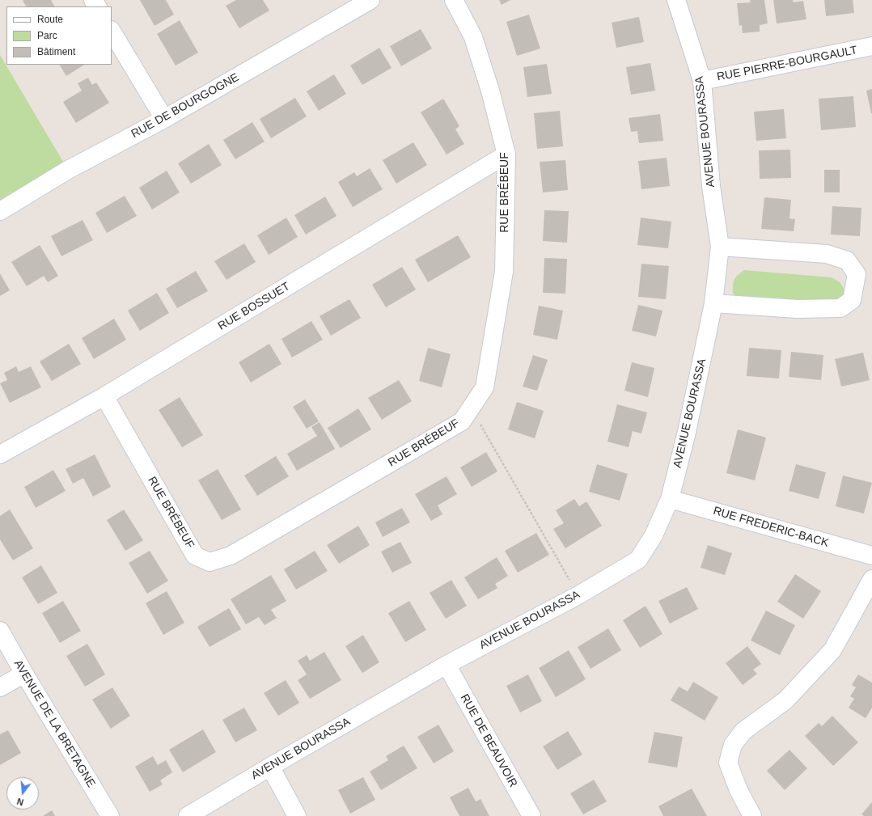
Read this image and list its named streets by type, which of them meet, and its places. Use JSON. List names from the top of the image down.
{
  "streets": {
    "street": [
      "RUE PIERRE-BOURGAULT",
      "RUE DE BOURGOGNE",
      "AVENUE BOURASSA",
      "RUE BRÉBEUF",
      "RUE BOSSUET",
      "RUE FREDERIC-BACK",
      "AVENUE DE LA BRETAGNE",
      "RUE DE BEAUVOIR"
    ]
  },
  "crossings": [
    ["RUE PIERRE-BOURGAULT", "AVENUE BOURASSA"],
    ["AVENUE BOURASSA", "RUE FREDERIC-BACK"],
    ["AVENUE BOURASSA", "RUE DE BEAUVOIR"],
    ["RUE BRÉBEUF", "RUE BOSSUET"]
  ],
  "legend": ["Route", "Parc", "Bâtiment"],
  "north": "bottom"
}
